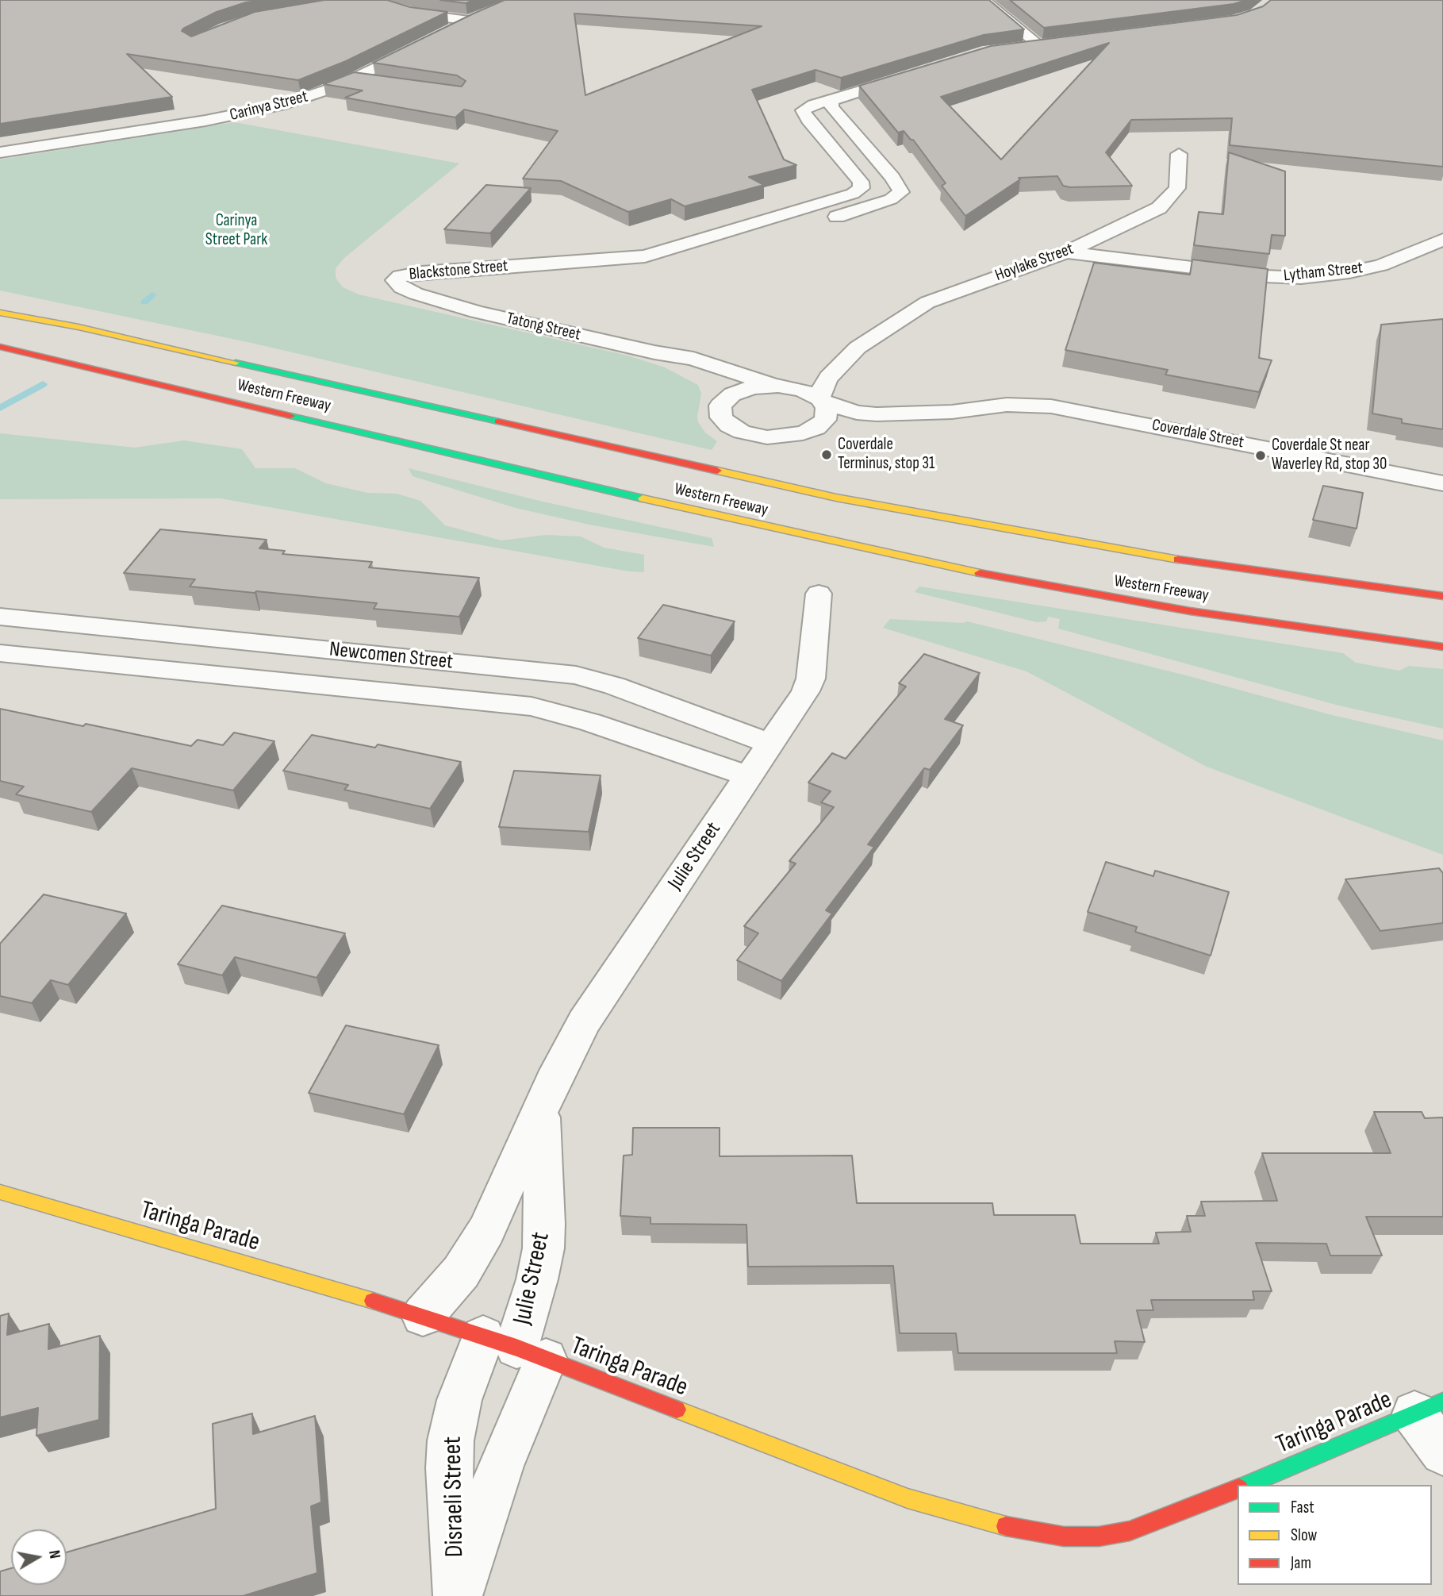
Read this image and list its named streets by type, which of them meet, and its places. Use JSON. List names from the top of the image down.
{
  "streets": {
    "main road": ["Western Freeway", "Taringa Parade"],
    "street": [
      "Carinya Street",
      "Hoylake Street",
      "Blackstone Street",
      "Lytham Street",
      "Tatong Street",
      "Coverdale Street",
      "Newcomen Street",
      "Julie Street",
      "Disraeli Street"
    ]
  },
  "crossings": [
    ["Hoylake Street", "Lytham Street"],
    ["Hoylake Street", "Tatong Street"],
    ["Hoylake Street", "Coverdale Street"],
    ["Blackstone Street", "Tatong Street"],
    ["Tatong Street", "Coverdale Street"],
    ["Newcomen Street", "Julie Street"],
    ["Julie Street", "Taringa Parade"],
    ["Julie Street", "Disraeli Street"],
    ["Taringa Parade", "Disraeli Street"]
  ],
  "parks": ["Carinya Street Park"],
  "places": ["Coverdale Terminus, stop 31", "Coverdale St near Waverley Rd, stop 30"],
  "legend": ["Fast", "Slow", "Jam"],
  "north": "right"
}
